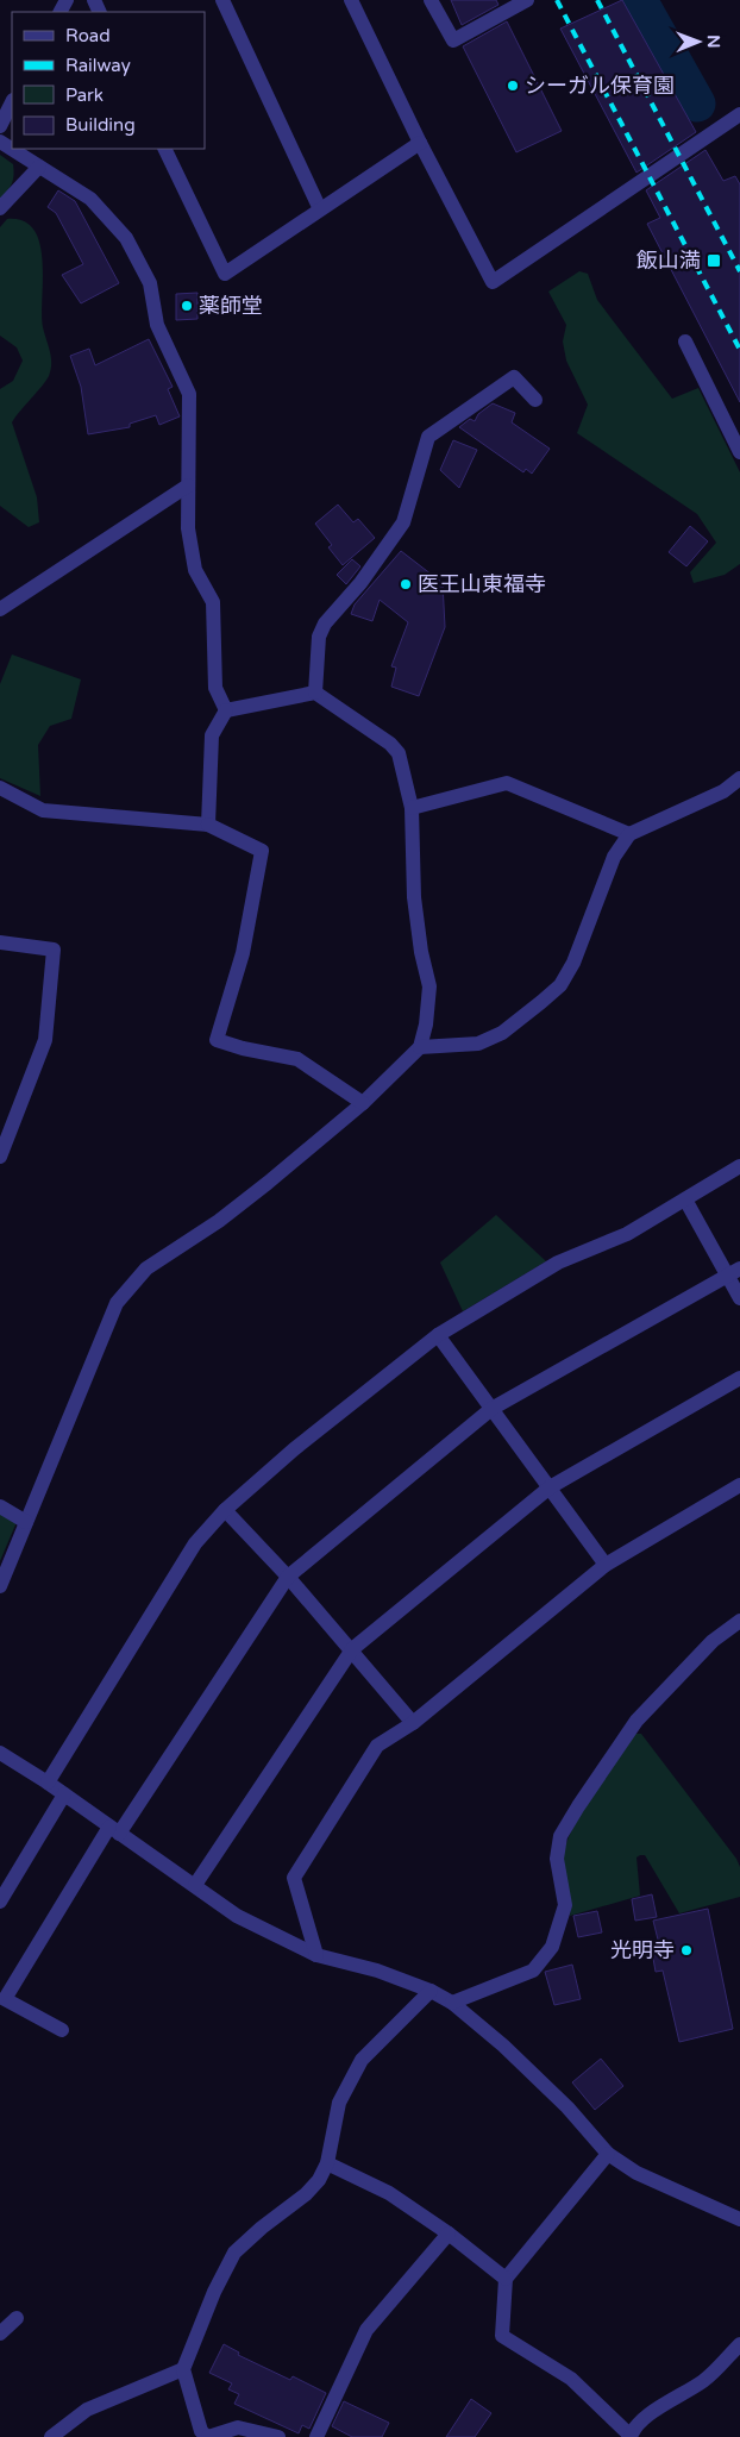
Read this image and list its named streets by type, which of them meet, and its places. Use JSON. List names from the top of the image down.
{
  "places": {
    "other": [
      "シーガル保育園",
      "薬師堂",
      "医王山東福寺",
      "光明寺"
    ],
    "transit": ["飯山満"]
  },
  "legend": [
    "Road",
    "Railway",
    "Park",
    "Building"
  ],
  "north": "right"
}
